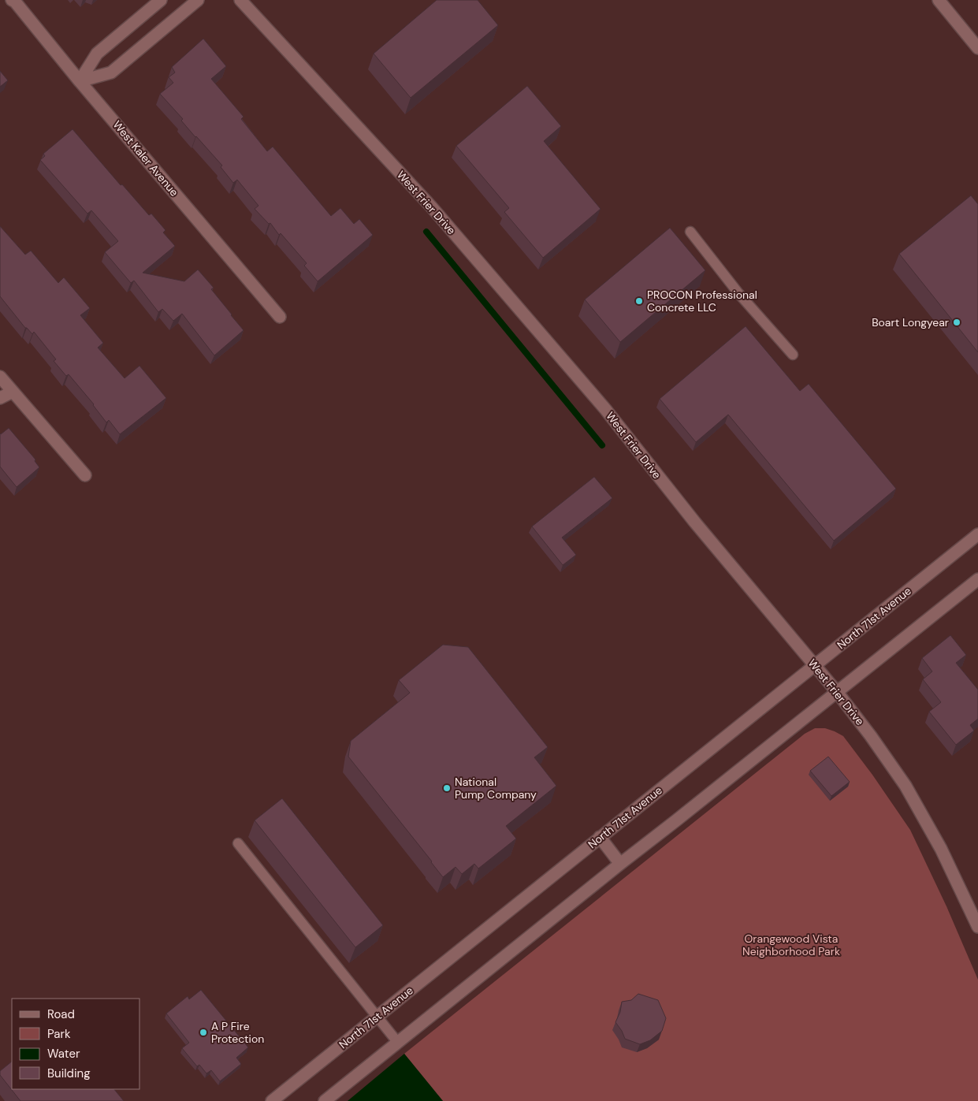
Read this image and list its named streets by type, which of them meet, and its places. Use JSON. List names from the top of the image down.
{
  "streets": {
    "street": ["West Kaler Avenue", "West Frier Drive", "North 71st Avenue"]
  },
  "crossings": [
    ["West Frier Drive", "North 71st Avenue"]
  ],
  "parks": ["Orangewood Vista Neighborhood Park"],
  "places": [
    "PROCON Professional Concrete LLC",
    "Boart Longyear",
    "National Pump Company",
    "A P Fire Protection"
  ],
  "legend": [
    "Road",
    "Park",
    "Water",
    "Building"
  ]
}
